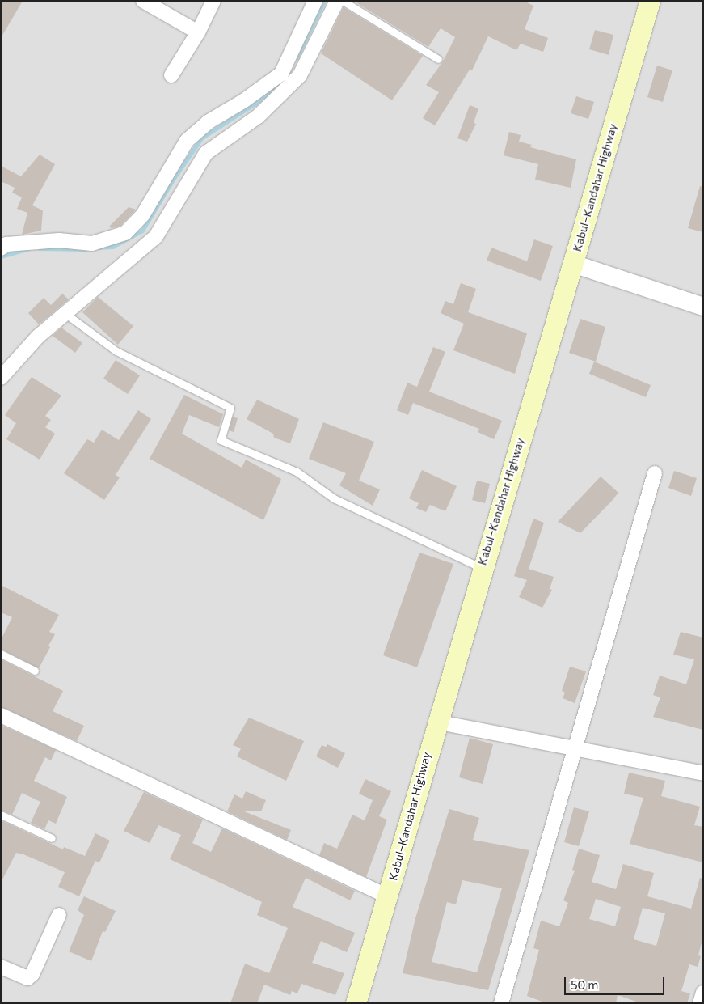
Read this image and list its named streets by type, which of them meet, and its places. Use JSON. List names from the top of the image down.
{
  "streets": {
    "main road": ["Kabul–Kandahar Highway"]
  },
  "scale_bar": "50 m"
}
